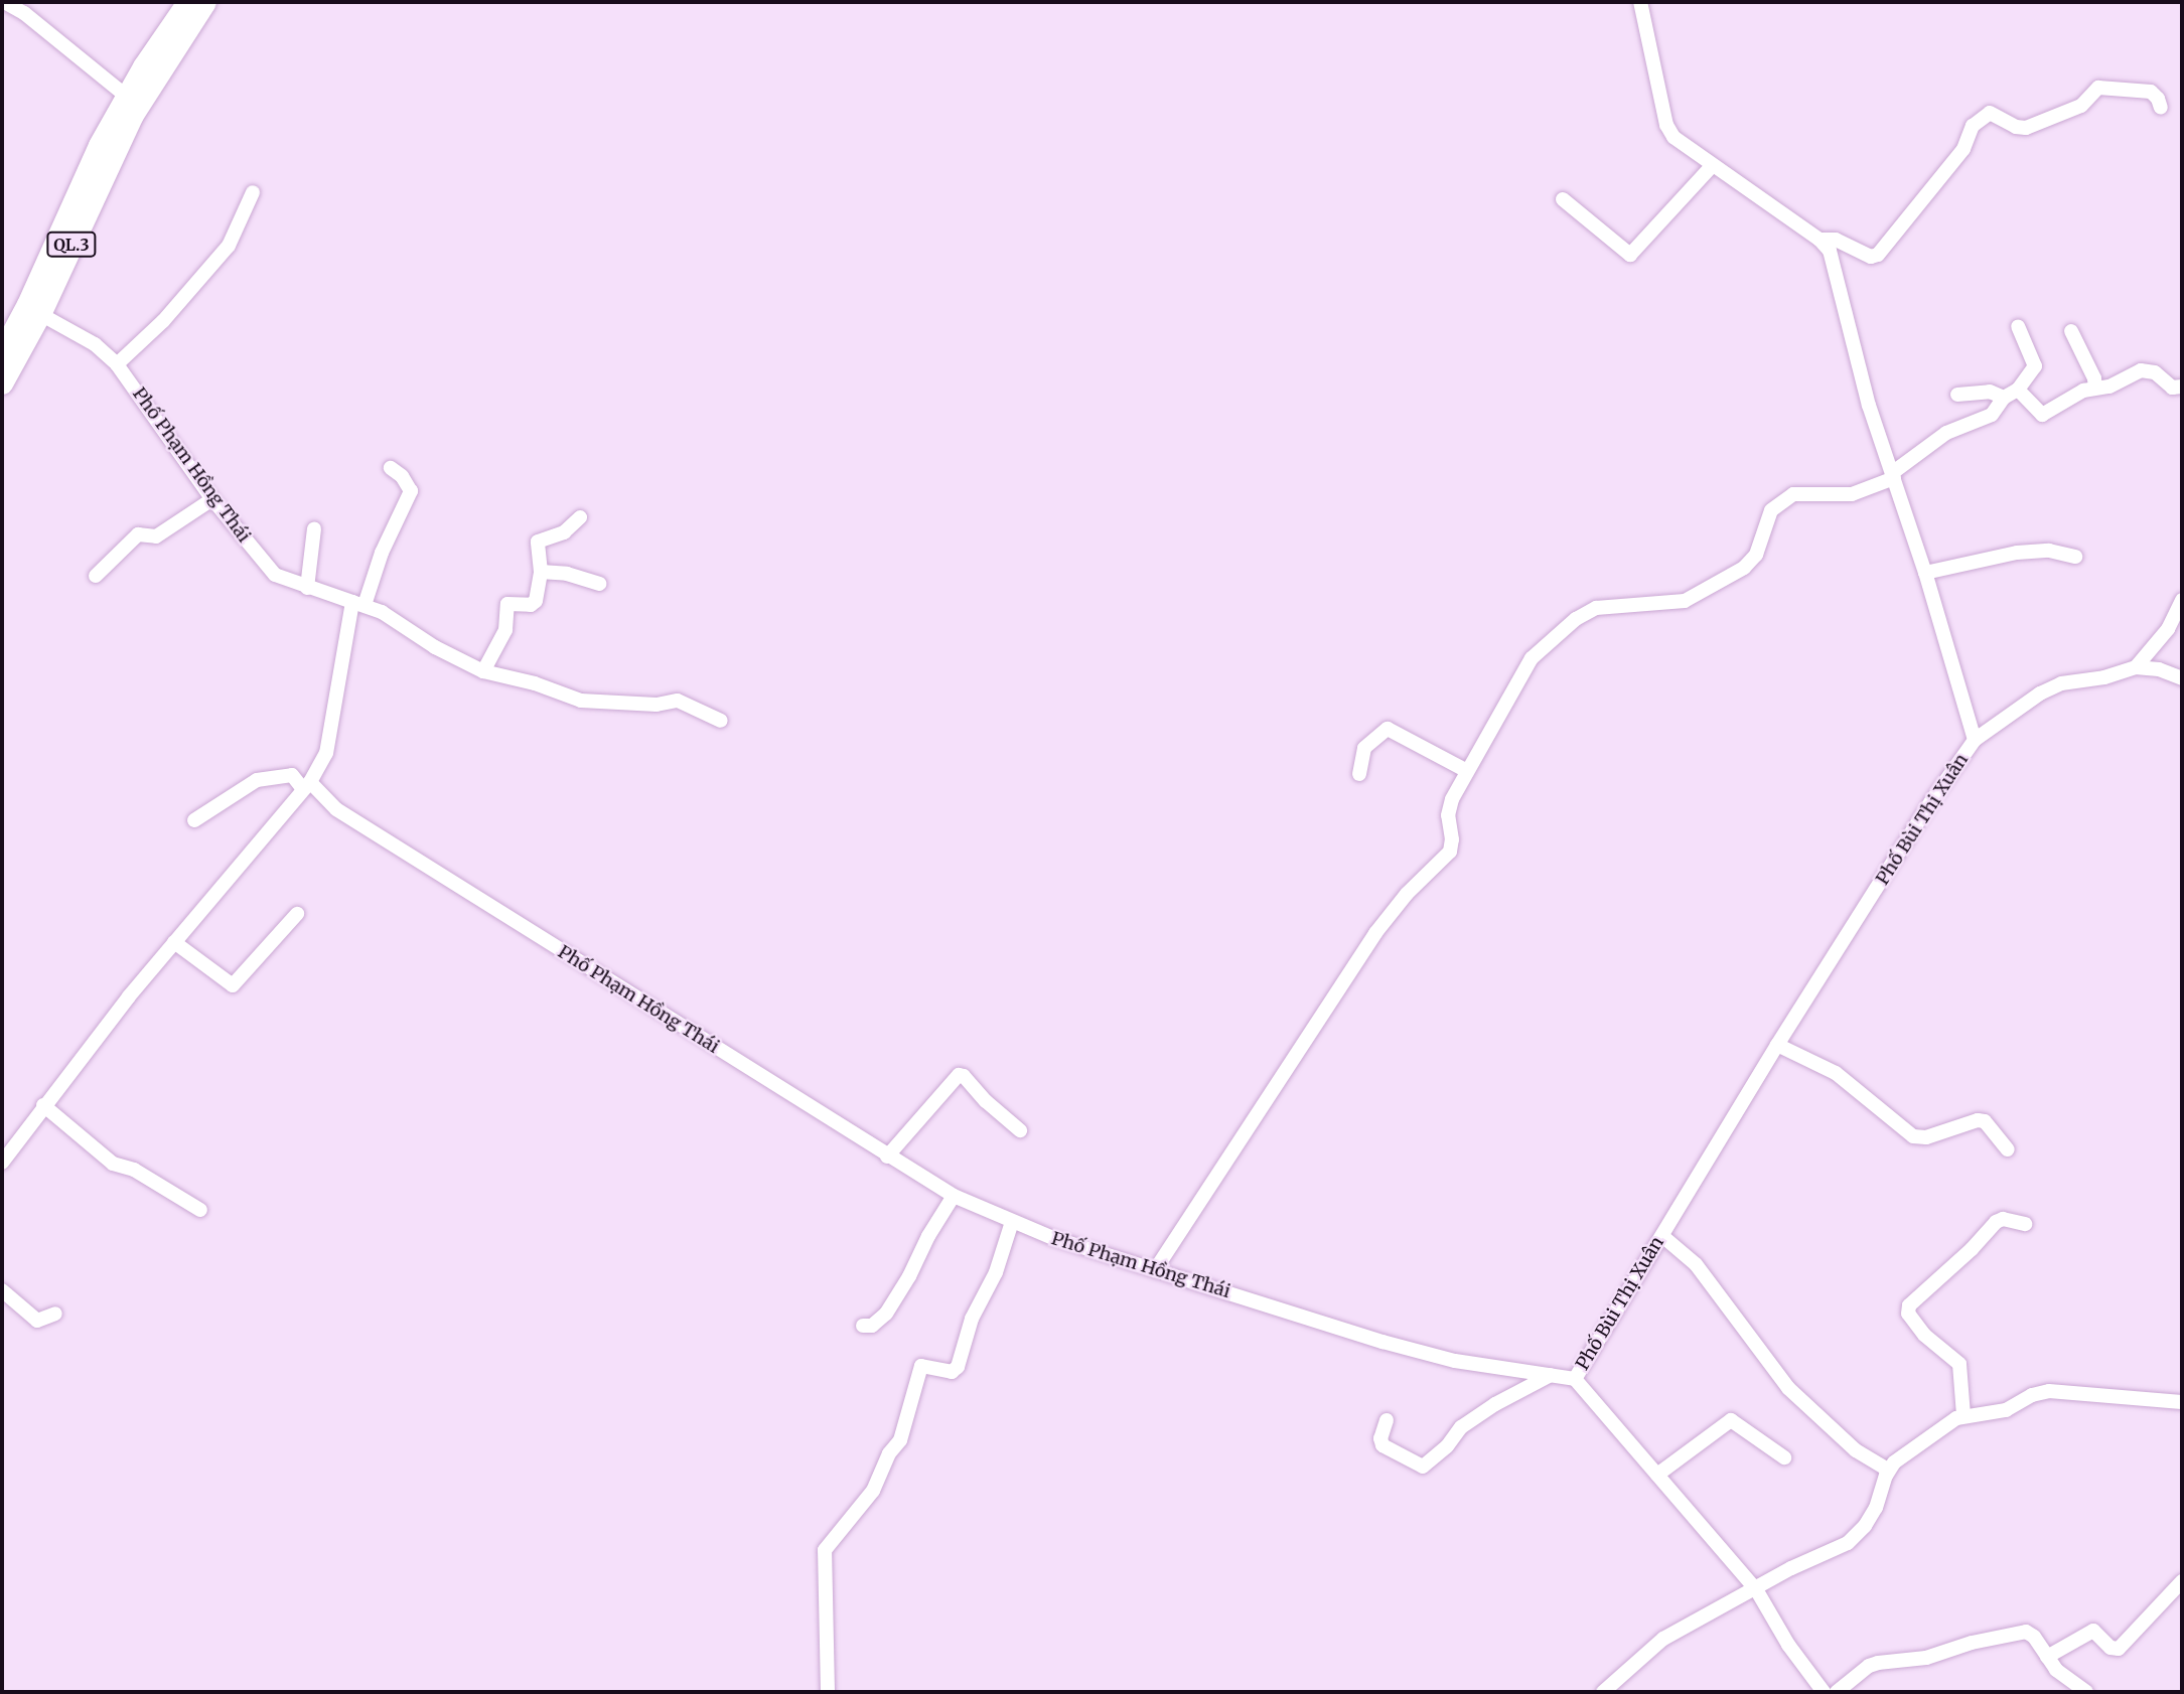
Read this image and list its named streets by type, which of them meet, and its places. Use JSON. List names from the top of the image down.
{
  "streets": {
    "highway": ["QL.3"],
    "street": ["Phố Phạm Hồng Thái", "Phố Bùi Thị Xuân"]
  },
  "crossings": [
    ["QL.3", "Phố Phạm Hồng Thái"],
    ["Phố Phạm Hồng Thái", "Phố Bùi Thị Xuân"]
  ]
}
